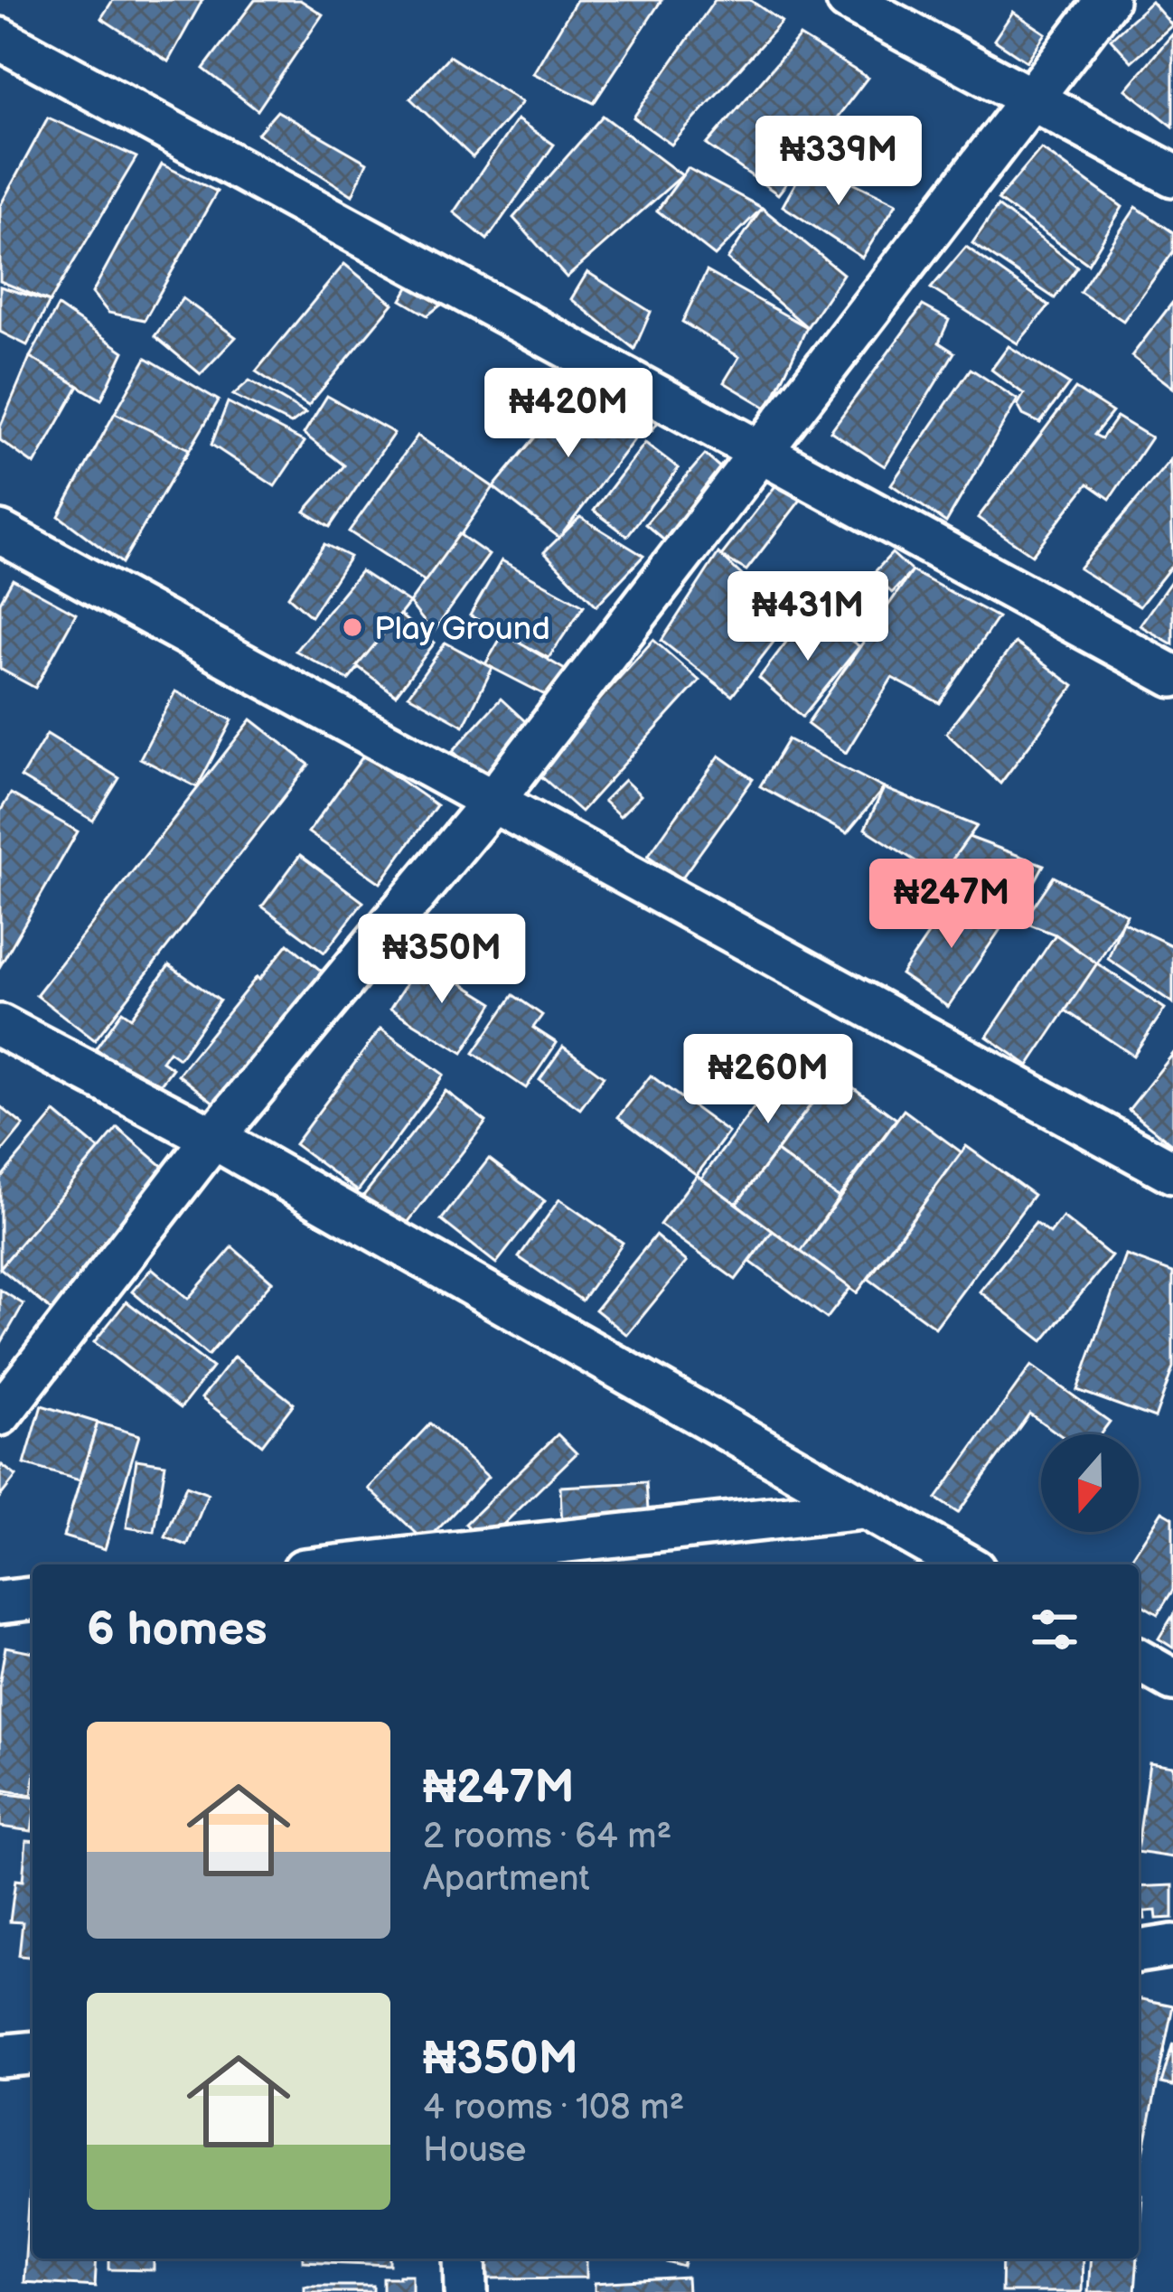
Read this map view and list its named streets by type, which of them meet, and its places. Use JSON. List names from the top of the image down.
{
  "places": ["Play Ground"],
  "north": "bottom",
  "page": {
    "price": [
      "₦339M",
      "₦420M",
      "₦431M",
      "₦247M",
      "₦350M",
      "₦260M"
    ],
    "heading": "6 homes",
    "list": [
      {
        "name": "₦247M",
        "note": "2 rooms · 64 m² · Apartment"
      },
      {
        "name": "₦350M",
        "note": "4 rooms · 108 m² · House"
      }
    ]
  }
}
